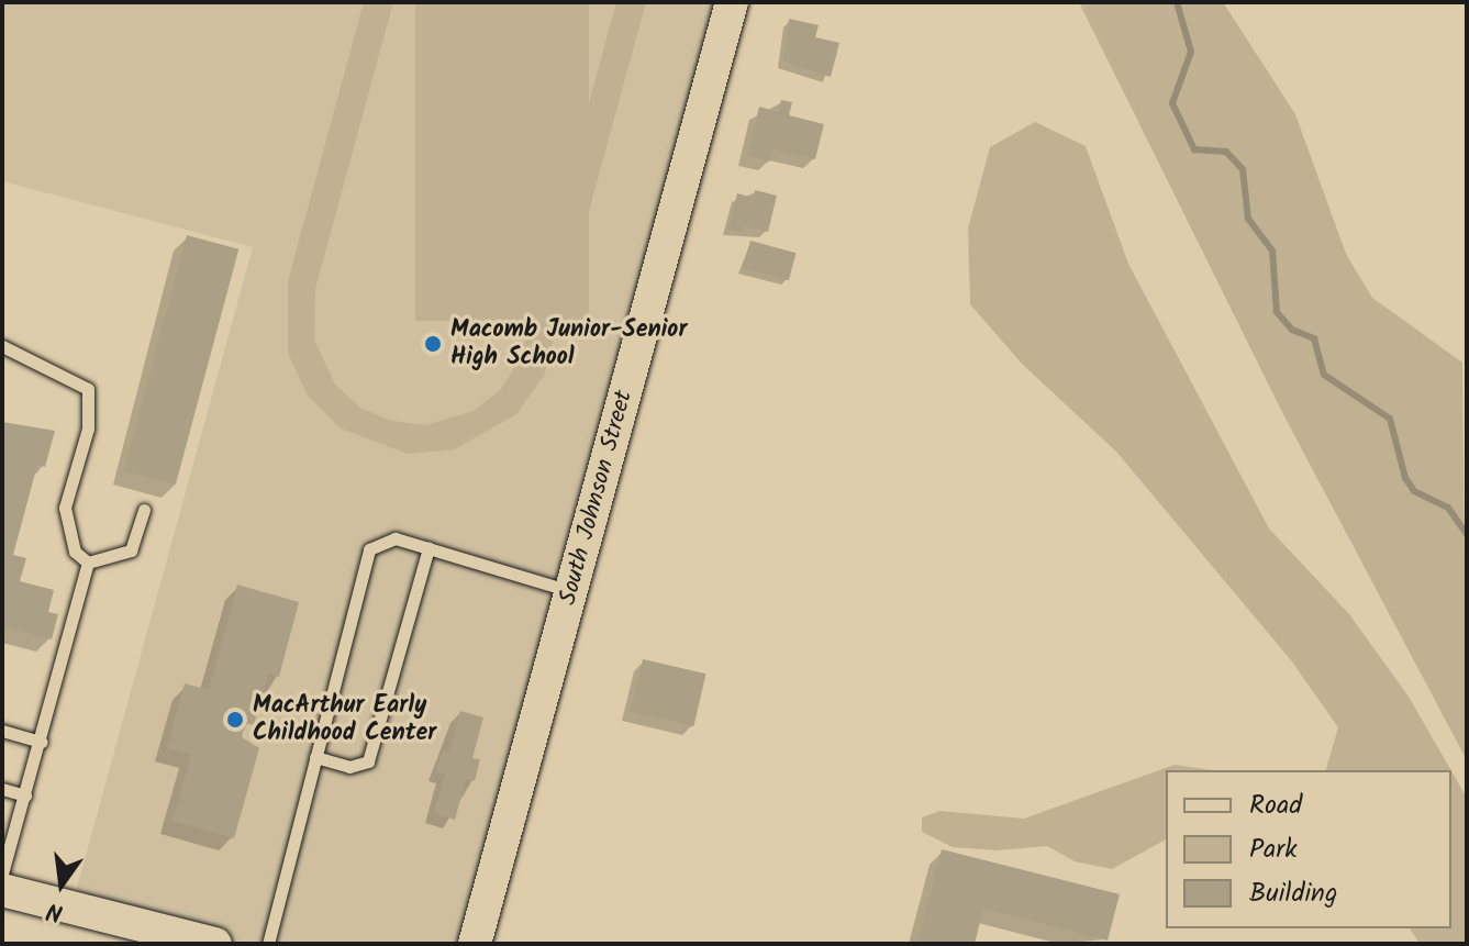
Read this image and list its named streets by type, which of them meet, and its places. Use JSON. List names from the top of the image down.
{
  "streets": {
    "street": ["South Johnson Street"]
  },
  "places": ["Macomb Junior-Senior High School", "MacArthur Early Childhood Center"],
  "legend": ["Road", "Park", "Building"],
  "north": "bottom"
}
